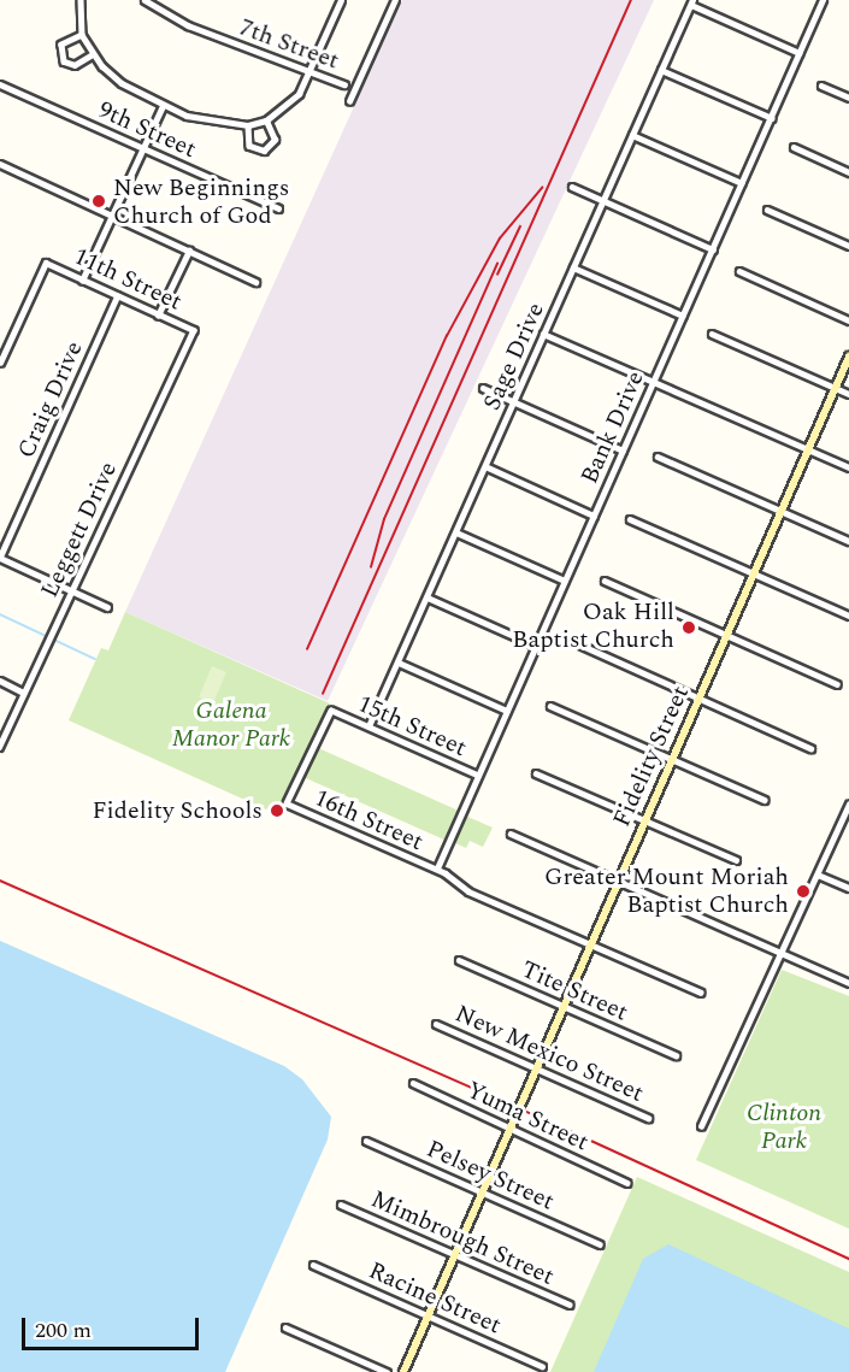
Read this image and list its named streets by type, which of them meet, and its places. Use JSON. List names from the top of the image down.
{
  "streets": {
    "main road": ["Fidelity Street"],
    "street": [
      "7th Street",
      "9th Street",
      "11th Street",
      "Sage Drive",
      "Craig Drive",
      "Bank Drive",
      "Leggett Drive",
      "15th Street",
      "16th Street",
      "Tite Street",
      "New Mexico Street",
      "Yuma Street",
      "Pelsey Street",
      "Mimbrough Street",
      "Racine Street"
    ]
  },
  "crossings": [
    ["11th Street", "Craig Drive"],
    ["11th Street", "Leggett Drive"],
    ["Sage Drive", "15th Street"],
    ["Bank Drive", "15th Street"],
    ["Bank Drive", "16th Street"],
    ["15th Street", "16th Street"],
    ["Fidelity Street", "16th Street"],
    ["Fidelity Street", "Tite Street"],
    ["Fidelity Street", "New Mexico Street"],
    ["Fidelity Street", "Yuma Street"],
    ["Fidelity Street", "Pelsey Street"],
    ["Fidelity Street", "Mimbrough Street"],
    ["Fidelity Street", "Racine Street"]
  ],
  "parks": ["Galena Manor Park", "Clinton Park"],
  "places": [
    "New Beginnings Church of God",
    "Oak Hill Baptist Church",
    "Fidelity Schools",
    "Greater Mount Moriah Baptist Church"
  ],
  "scale_bar": "200 m"
}
